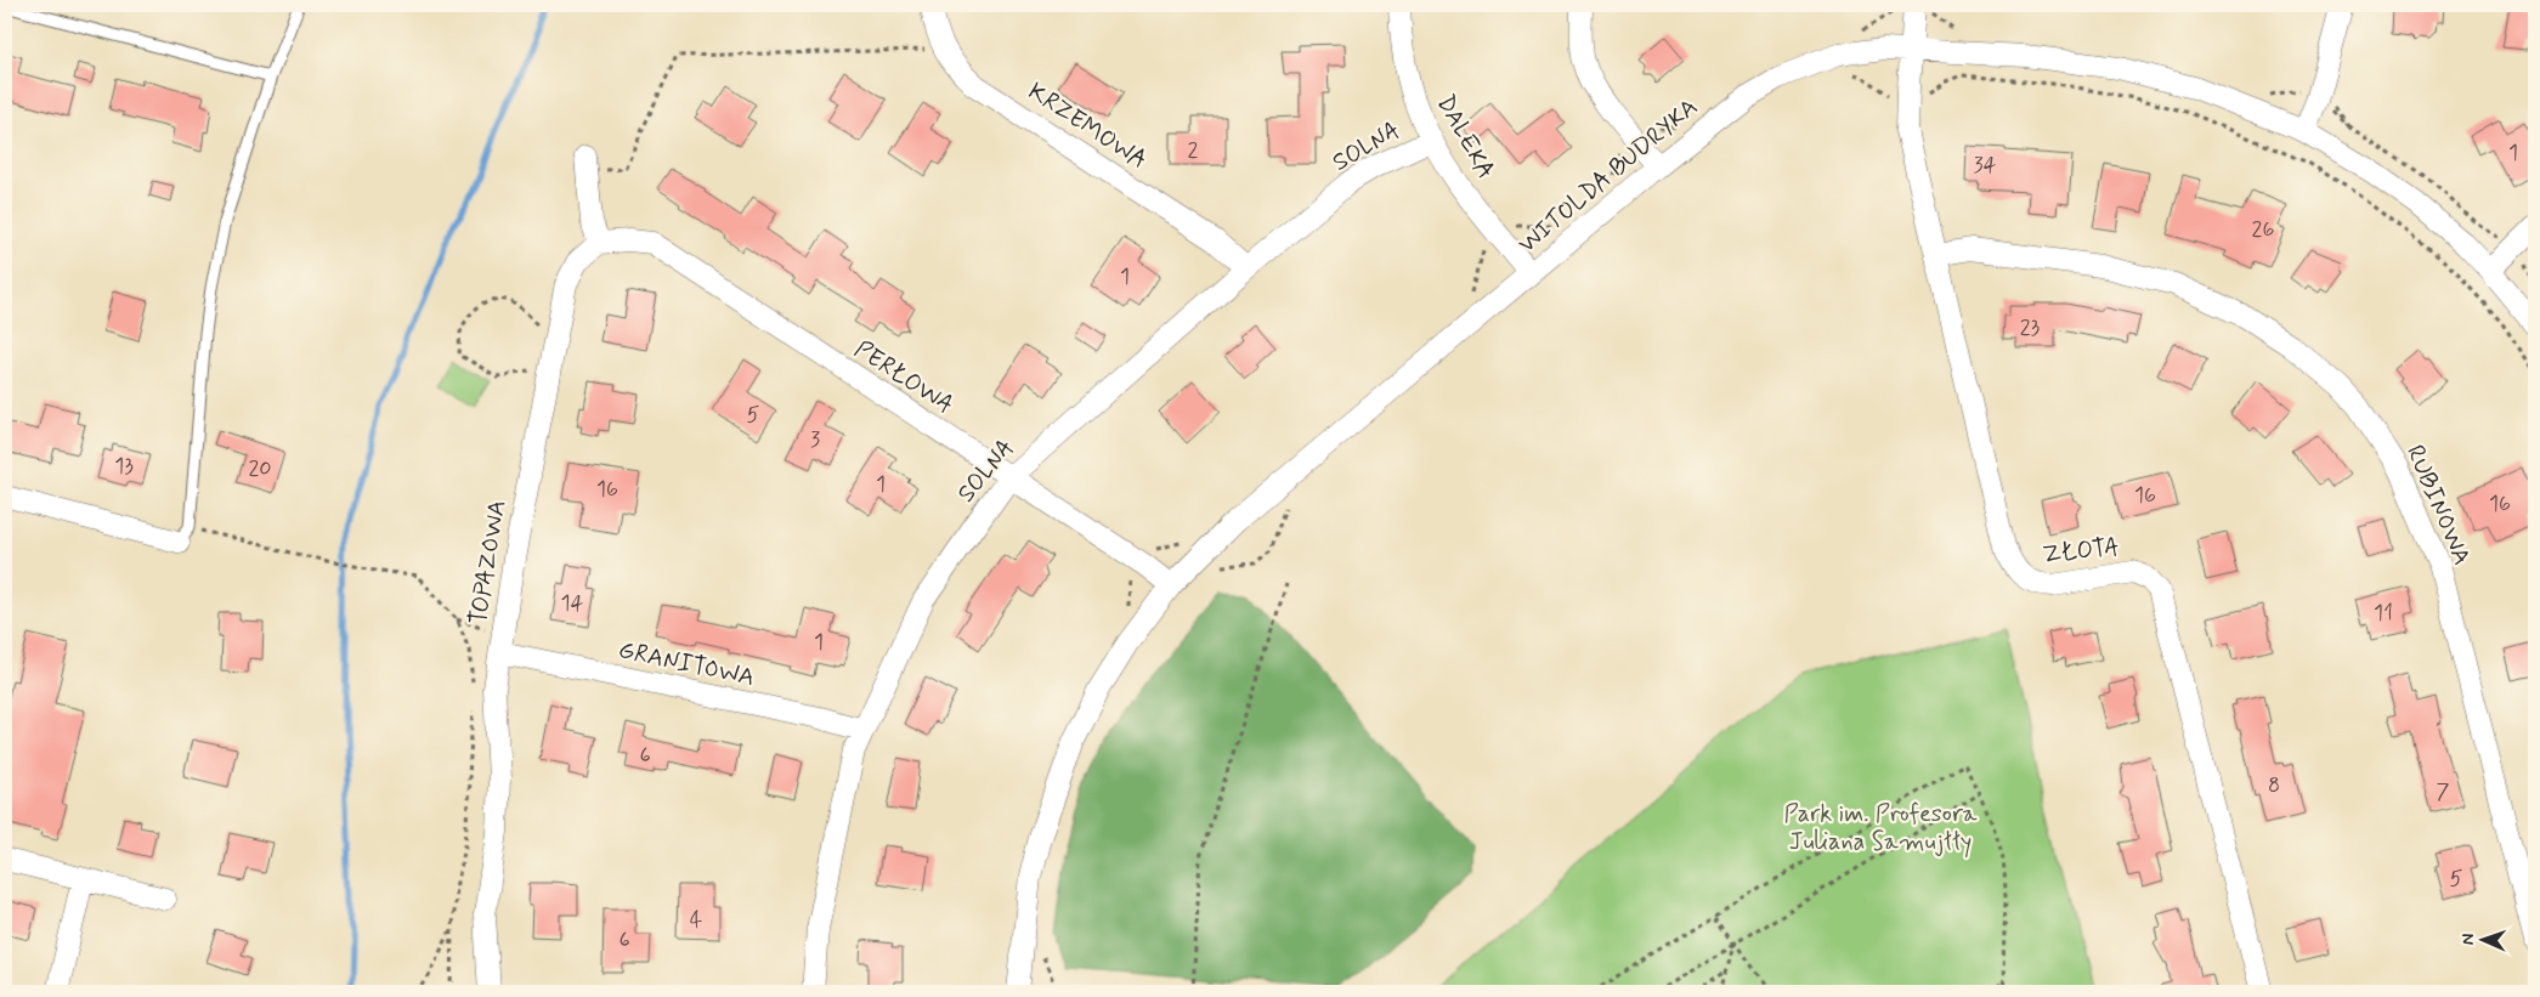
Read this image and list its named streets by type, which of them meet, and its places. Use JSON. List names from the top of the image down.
{
  "streets": {
    "street": [
      "KRZEMOWA",
      "DALEKA",
      "SOLNA",
      "WITOLDA BUDRYKA",
      "PERŁOWA",
      "RUBINOWA",
      "ZŁOTA",
      "TOPAZOWA",
      "GRANITOWA"
    ]
  },
  "crossings": [
    ["KRZEMOWA", "SOLNA"],
    ["DALEKA", "SOLNA"],
    ["DALEKA", "WITOLDA BUDRYKA"],
    ["SOLNA", "PERŁOWA"],
    ["SOLNA", "GRANITOWA"],
    ["WITOLDA BUDRYKA", "PERŁOWA"],
    ["WITOLDA BUDRYKA", "ZŁOTA"],
    ["PERŁOWA", "TOPAZOWA"],
    ["RUBINOWA", "ZŁOTA"],
    ["TOPAZOWA", "GRANITOWA"]
  ],
  "parks": ["Park im. Profesora Juliana Samujłły"],
  "house_numbers": [
    "2",
    "1",
    "34",
    "26",
    "1",
    "23",
    "5",
    "3",
    "13",
    "20",
    "1",
    "16",
    "16",
    "16",
    "14",
    "11",
    "1",
    "6",
    "8",
    "7",
    "5",
    "4",
    "6"
  ],
  "north": "left"
}
